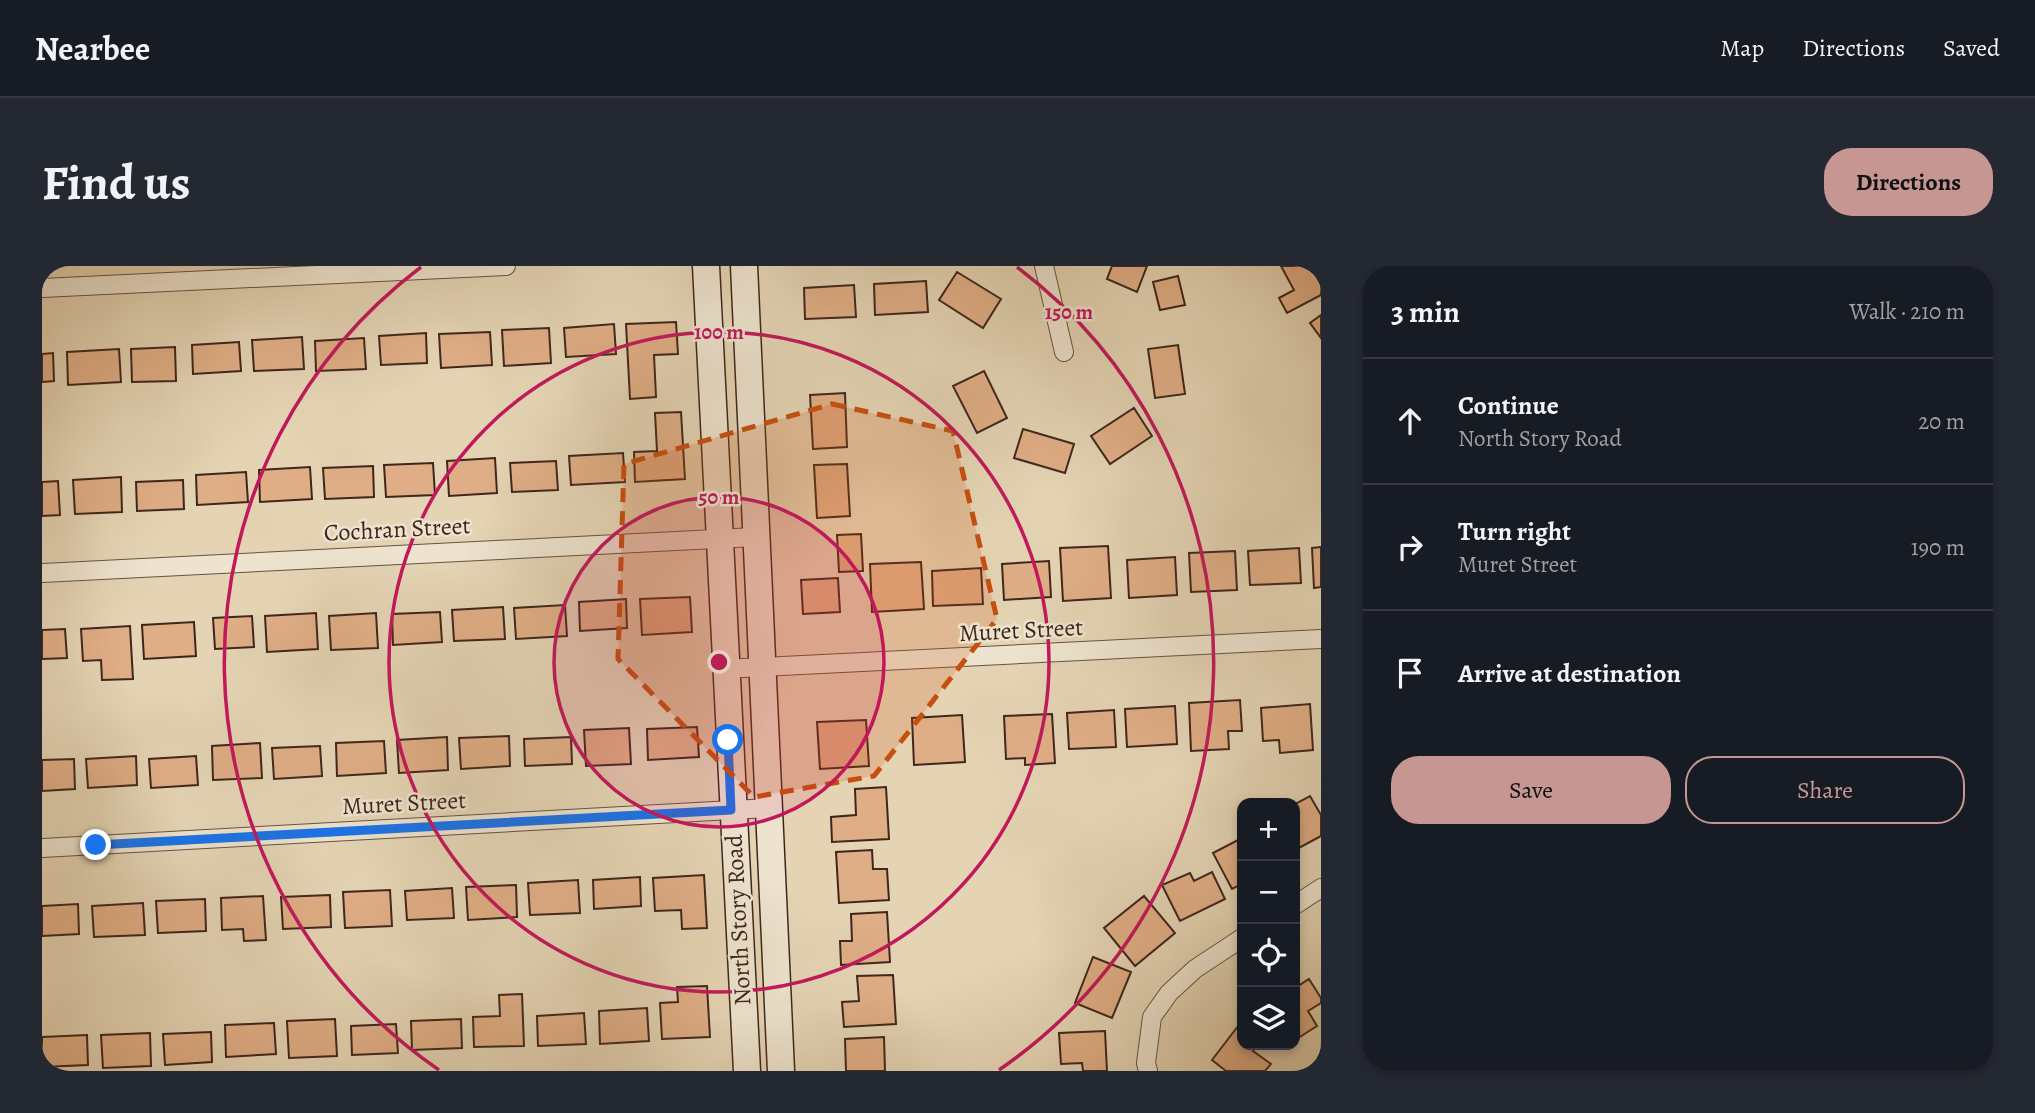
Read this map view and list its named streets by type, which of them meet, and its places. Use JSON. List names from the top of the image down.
{
  "streets": {
    "main road": ["North Story Road"],
    "street": ["Cochran Street", "Muret Street"]
  },
  "crossings": [
    ["Cochran Street", "North Story Road"],
    ["Muret Street", "North Story Road"]
  ],
  "page": {
    "header": "Nearbee",
    "nav": ["Map", "Directions", "Saved"],
    "buttons": [
      "Directions",
      ["Save", "Share"]
    ],
    "title": "Find us",
    "heading": ["3 min", "Walk · 210 m"],
    "list": [
      ["Continue", "North Story Road", "20 m"],
      ["Turn right", "Muret Street", "190 m"],
      "Arrive at destination"
    ],
    "map_buttons": ["+", "−"]
  },
  "rings": ["150 m", "100 m", "50 m"]
}
